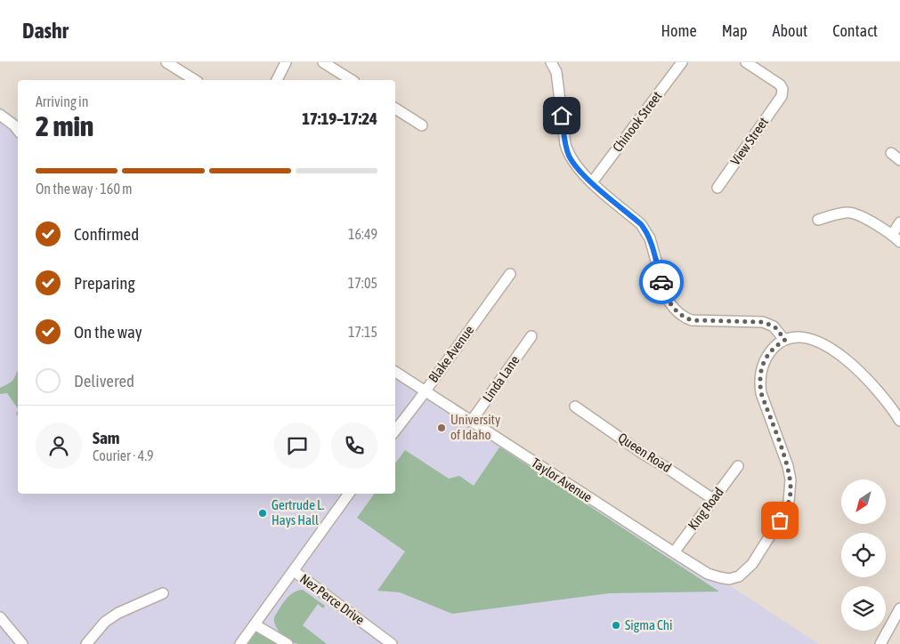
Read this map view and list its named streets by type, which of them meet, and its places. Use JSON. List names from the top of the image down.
{
  "streets": {
    "street": [
      "Chinook Street",
      "View Street",
      "Blake Avenue",
      "Linda Lane",
      "Queen Road",
      "Taylor Avenue",
      "King Road",
      "Nez Perce Drive"
    ]
  },
  "crossings": [
    ["Blake Avenue", "Taylor Avenue"],
    ["Linda Lane", "Taylor Avenue"],
    ["Queen Road", "King Road"],
    ["Taylor Avenue", "King Road"]
  ],
  "places": ["University of Idaho", "Gertrude L. Hays Hall", "Sigma Chi"],
  "north": "bottom left",
  "page": {
    "header": "Dashr",
    "nav": [
      "Home",
      "Map",
      "About",
      "Contact"
    ],
    "heading": ["2 min", "Arriving in", "17:19–17:24"],
    "panel": ["Sam", "Courier · 4.9"],
    "bar": "On the way · 160 m",
    "list": [
      ["Confirmed", "16:49"],
      ["Preparing", "17:05"],
      ["On the way", "17:15"],
      "Delivered"
    ]
  }
}
